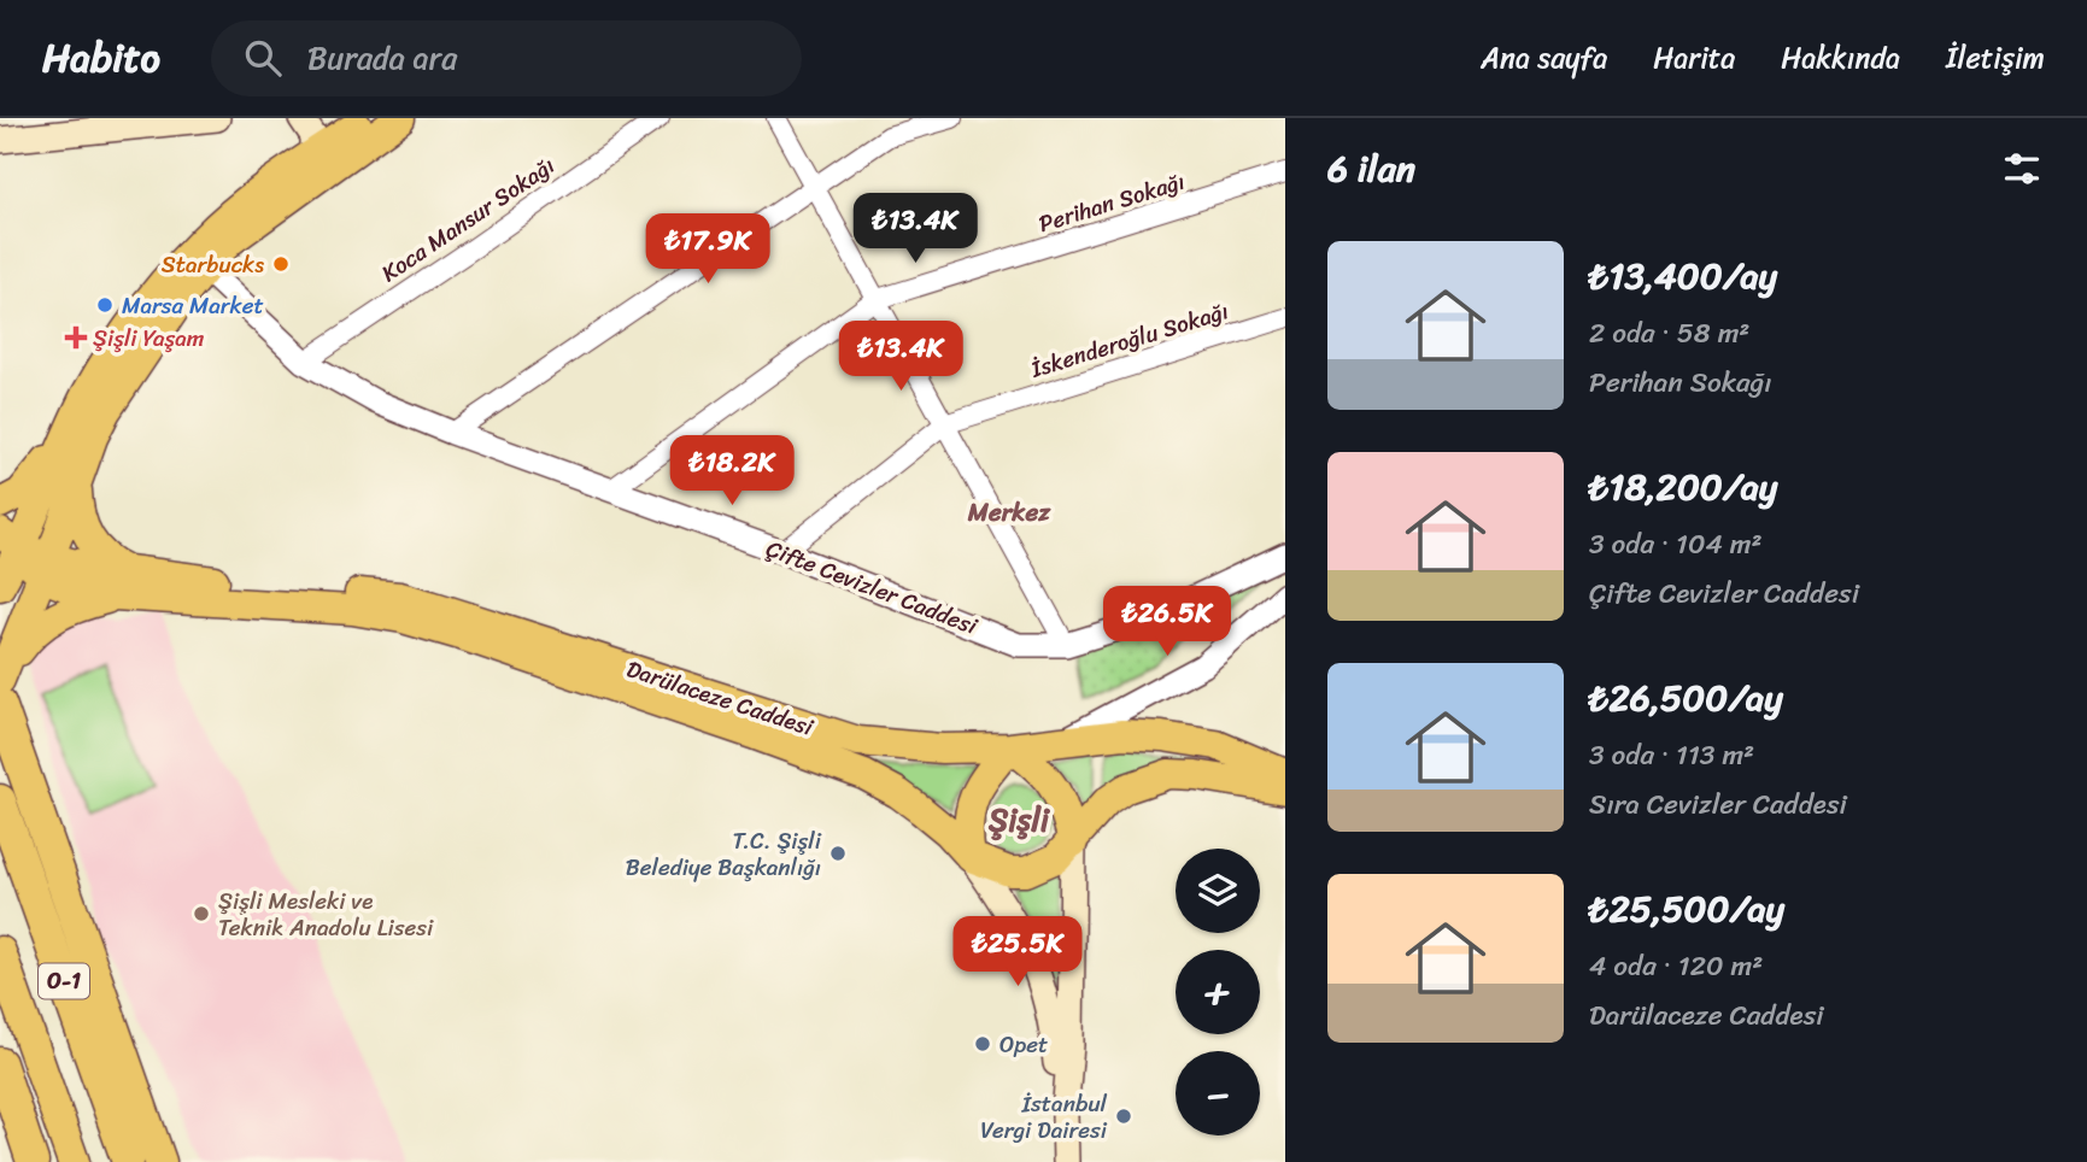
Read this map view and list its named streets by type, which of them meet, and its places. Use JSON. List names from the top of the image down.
{
  "streets": {
    "highway": ["O-1"],
    "main road": ["Darülaceze Caddesi"],
    "street": [
      "Perihan Sokağı",
      "Koca Mansur Sokağı",
      "İskenderoğlu Sokağı",
      "Çifte Cevizler Caddesi"
    ]
  },
  "crossings": [
    ["Perihan Sokağı", "Çifte Cevizler Caddesi"],
    ["Koca Mansur Sokağı", "Çifte Cevizler Caddesi"],
    ["İskenderoğlu Sokağı", "Çifte Cevizler Caddesi"]
  ],
  "districts": ["Merkez", "Şişli"],
  "places": {
    "other": [
      "Starbucks",
      "Marsa Market",
      "T.C. Şişli Belediye Başkanlığı",
      "Şişli Mesleki ve Teknik Anadolu Lisesi",
      "Opet",
      "İstanbul Vergi Dairesi"
    ],
    "health": ["Şişli Yaşam"]
  },
  "page": {
    "header": "Habito",
    "search": "Burada ara",
    "nav": [
      "Ana sayfa",
      "Harita",
      "Hakkında",
      "İletişim"
    ],
    "heading": "6 ilan",
    "price": [
      "₺13.4K",
      "₺17.9K",
      "₺13.4K",
      "₺18.2K",
      "₺26.5K",
      "₺25.5K"
    ],
    "list": [
      {
        "name": "₺13,400/ay",
        "note": "2 oda · 58 m² · Perihan Sokağı"
      },
      {
        "name": "₺18,200/ay",
        "note": "3 oda · 104 m² · Çifte Cevizler Caddesi"
      },
      {
        "name": "₺26,500/ay",
        "note": "3 oda · 113 m² · Sıra Cevizler Caddesi"
      },
      {
        "name": "₺25,500/ay",
        "note": "4 oda · 120 m² · Darülaceze Caddesi"
      }
    ],
    "map_buttons": ["+", "−"]
  }
}
